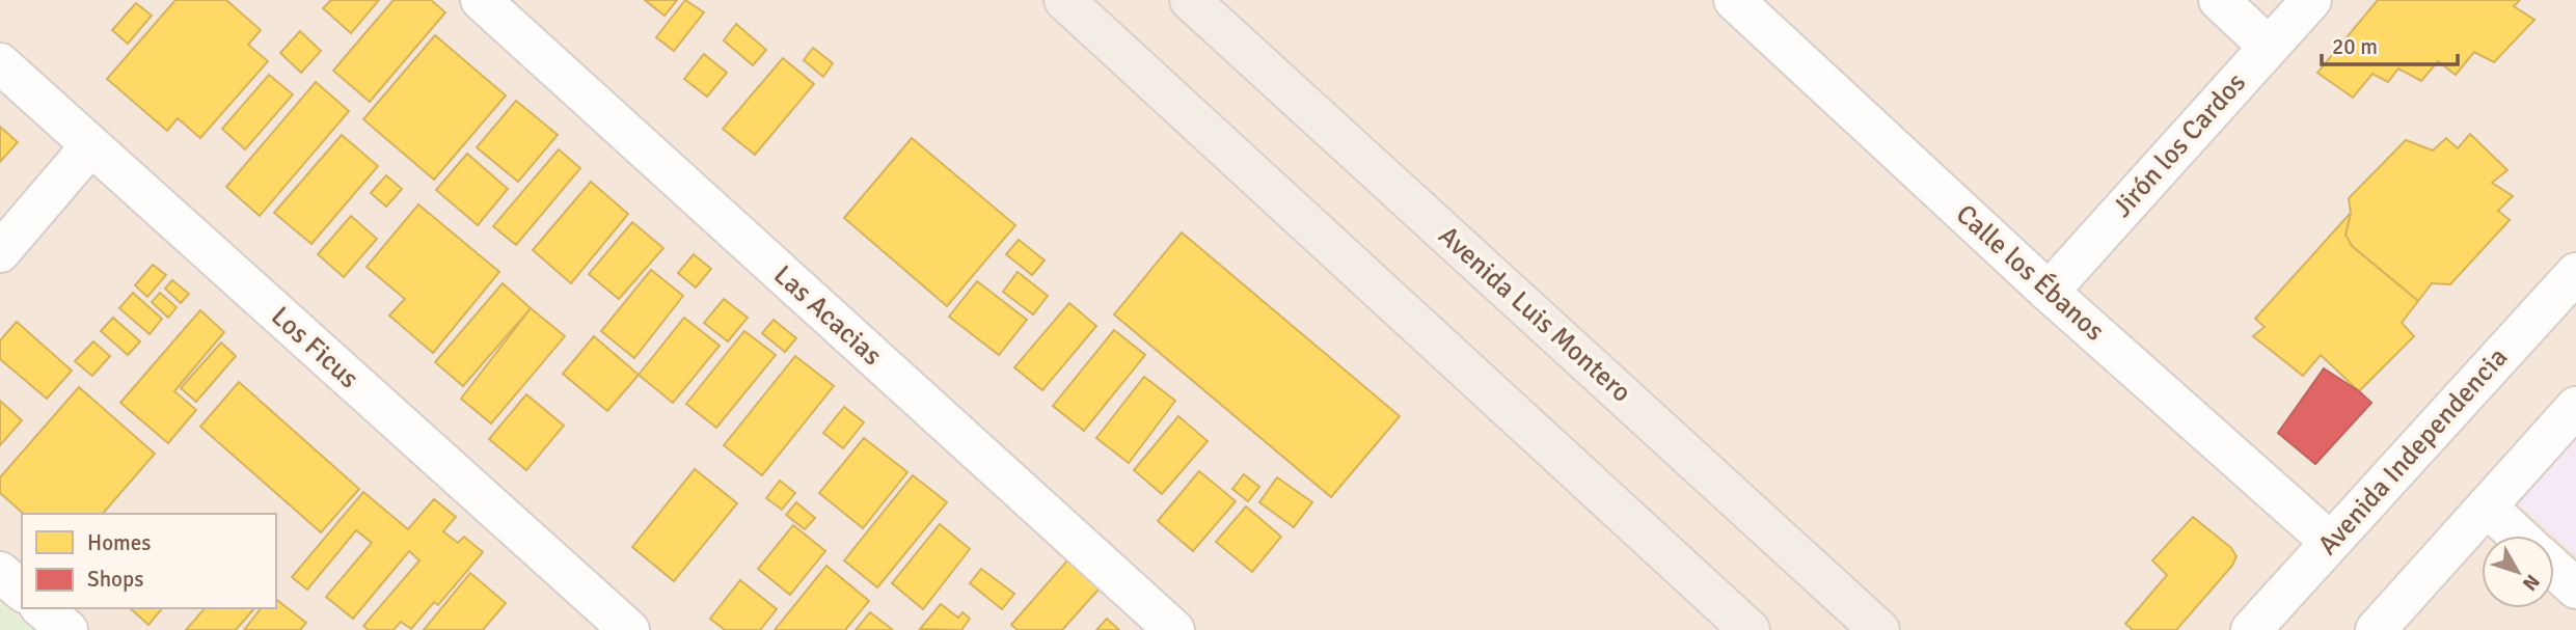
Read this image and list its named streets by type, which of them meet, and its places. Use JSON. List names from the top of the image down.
{
  "streets": {
    "main road": ["Avenida Luis Montero"],
    "street": [
      "Jirón los Cardos",
      "Calle los Ébanos",
      "Las Acacias",
      "Los Ficus",
      "Avenida Independencia"
    ]
  },
  "crossings": [
    ["Jirón los Cardos", "Calle los Ébanos"],
    ["Calle los Ébanos", "Avenida Independencia"]
  ],
  "legend": ["Homes", "Shops"],
  "scale_bar": "20 m",
  "north": "bottom right"
}
